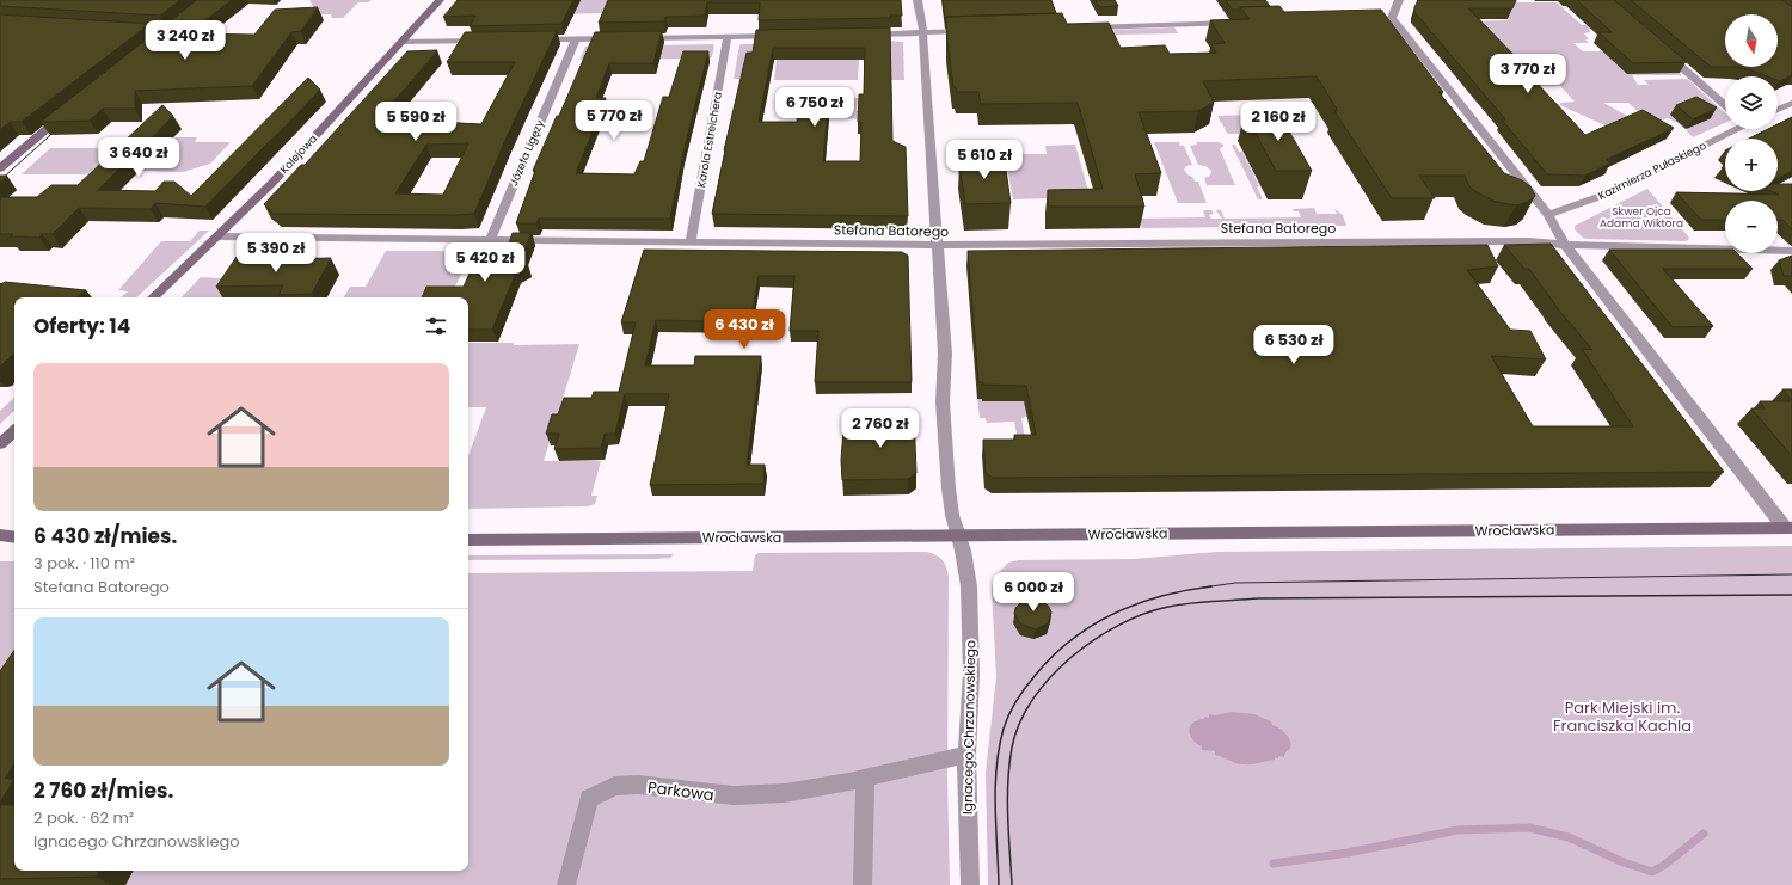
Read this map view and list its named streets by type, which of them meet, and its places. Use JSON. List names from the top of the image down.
{
  "streets": {
    "main road": ["Kolejowa", "Wrocławska"],
    "street": [
      "Karola Estreichera",
      "Józefa Ligęzy",
      "Kazimierza Pułaskiego",
      "Stefana Batorego",
      "Ignacego Chrzanowskiego",
      "Parkowa"
    ]
  },
  "crossings": [
    ["Karola Estreichera", "Stefana Batorego"],
    ["Józefa Ligęzy", "Stefana Batorego"],
    ["Kolejowa", "Stefana Batorego"],
    ["Stefana Batorego", "Ignacego Chrzanowskiego"],
    ["Wrocławska", "Ignacego Chrzanowskiego"],
    ["Ignacego Chrzanowskiego", "Parkowa"]
  ],
  "parks": ["Skwer Ojca Adama Wiktora", "Park Miejski im. Franciszka Kachla"],
  "north": "bottom",
  "page": {
    "map_buttons": ["+", "−"],
    "price": [
      "3 240 zł",
      "3 770 zł",
      "6 750 zł",
      "5 770 zł",
      "5 590 zł",
      "2 160 zł",
      "3 640 zł",
      "5 610 zł",
      "5 390 zł",
      "5 420 zł",
      "6 430 zł",
      "6 530 zł",
      "2 760 zł",
      "6 000 zł"
    ],
    "heading": "Oferty: 14",
    "list": [
      {
        "name": "6 430 zł/mies.",
        "note": "3 pok. · 110 m² · Stefana Batorego"
      },
      {
        "name": "2 760 zł/mies.",
        "note": "2 pok. · 62 m² · Ignacego Chrzanowskiego"
      }
    ]
  }
}
